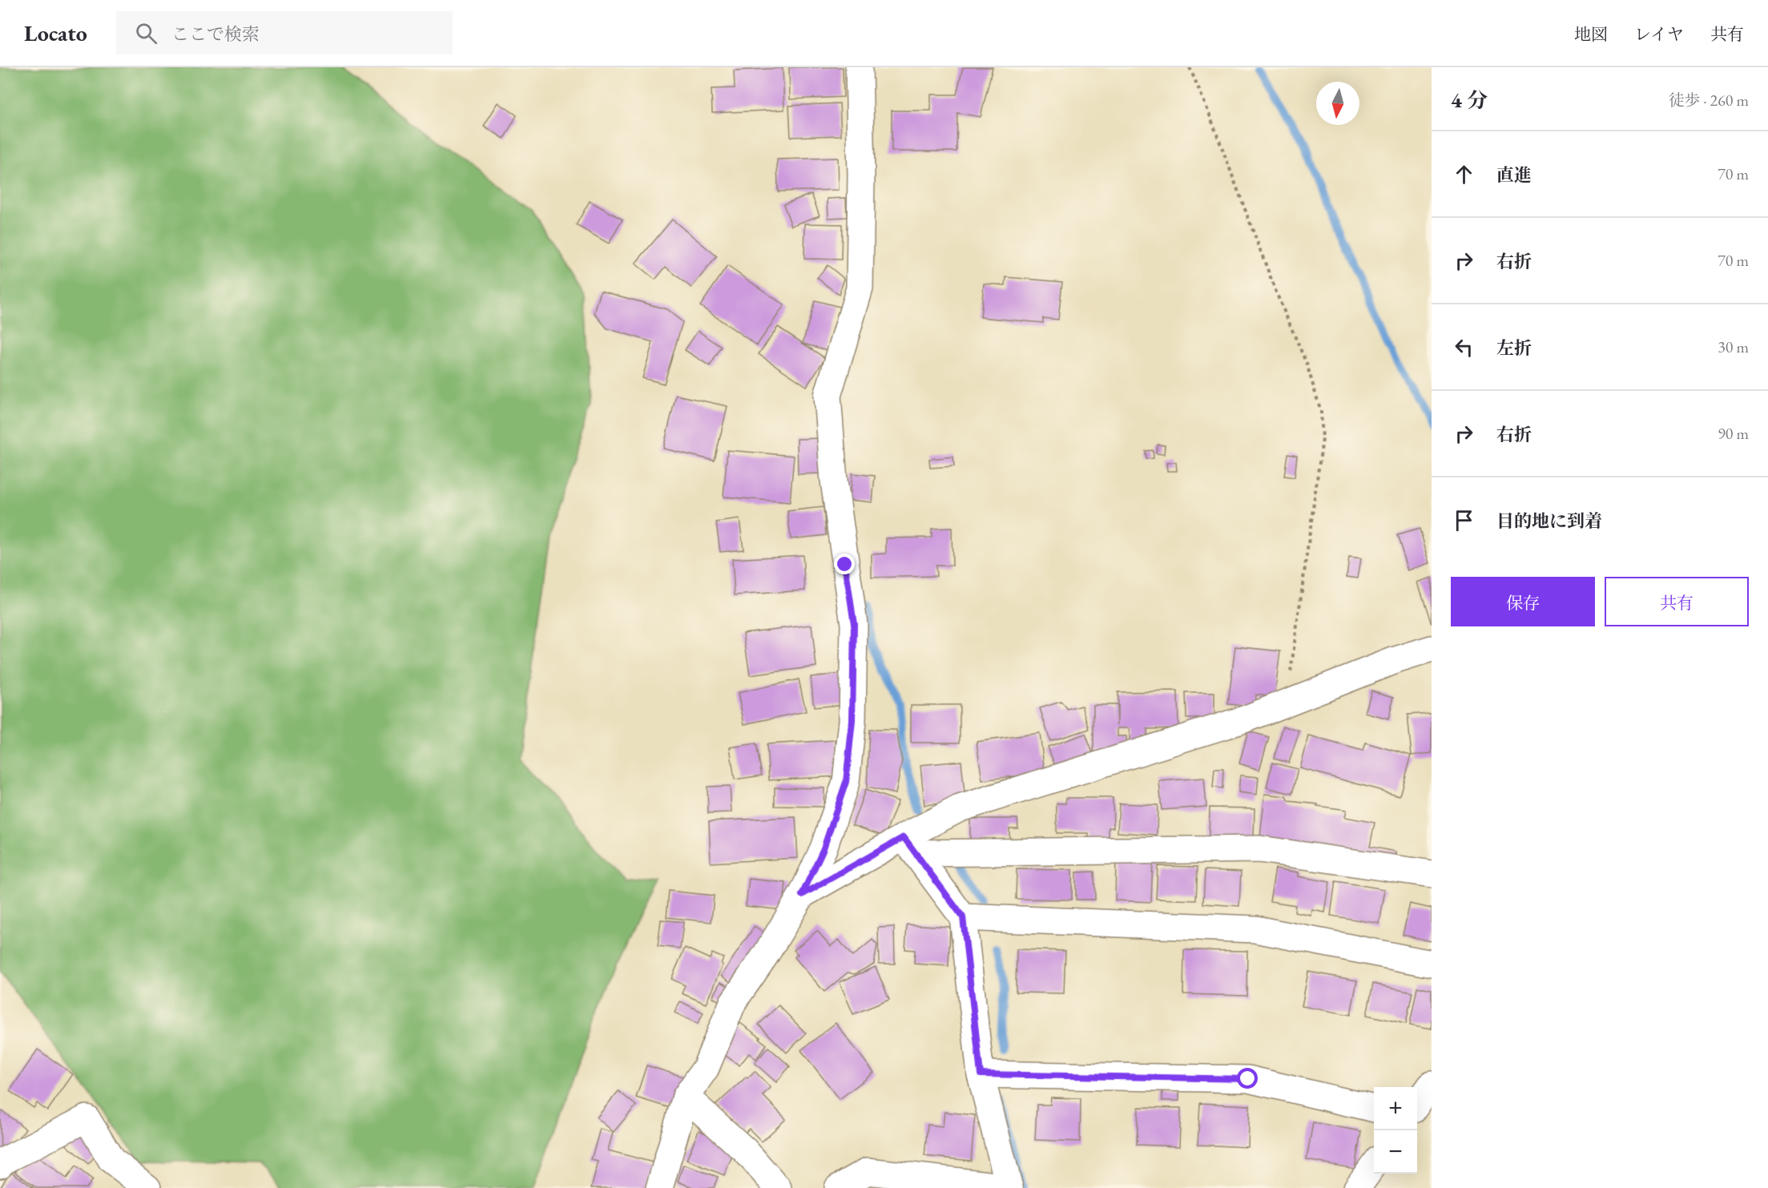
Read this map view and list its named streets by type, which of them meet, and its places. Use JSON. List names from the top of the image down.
{
  "north": "bottom",
  "page": {
    "header": "Locato",
    "search": "ここで検索",
    "nav": ["地図", "レイヤ", "共有"],
    "heading": ["4 分", "徒歩 · 260 m"],
    "list": [
      ["直進", "70 m"],
      ["右折", "70 m"],
      ["左折", "30 m"],
      ["右折", "90 m"],
      "目的地に到着"
    ],
    "buttons": ["保存", "共有"],
    "map_buttons": ["+", "−"]
  }
}
